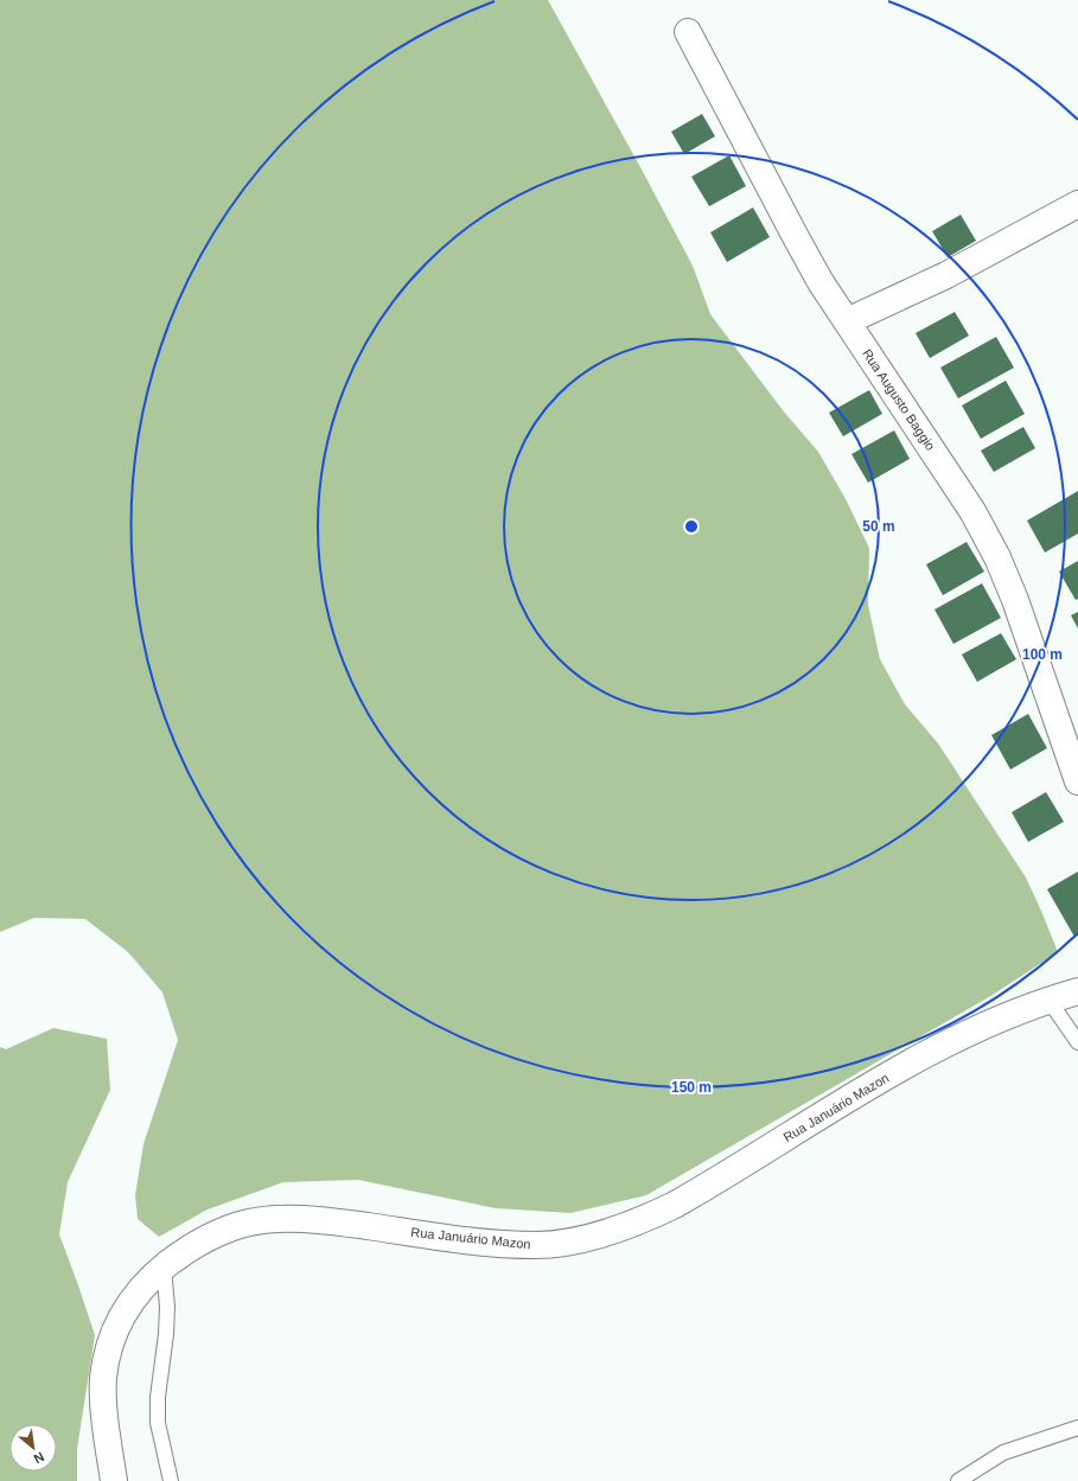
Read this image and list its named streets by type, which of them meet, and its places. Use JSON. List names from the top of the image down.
{
  "streets": {
    "street": ["Rua Augusto Baggio", "Rua Januário Mazon"]
  },
  "north": "bottom right",
  "rings": ["50 m", "100 m", "150 m"]
}
